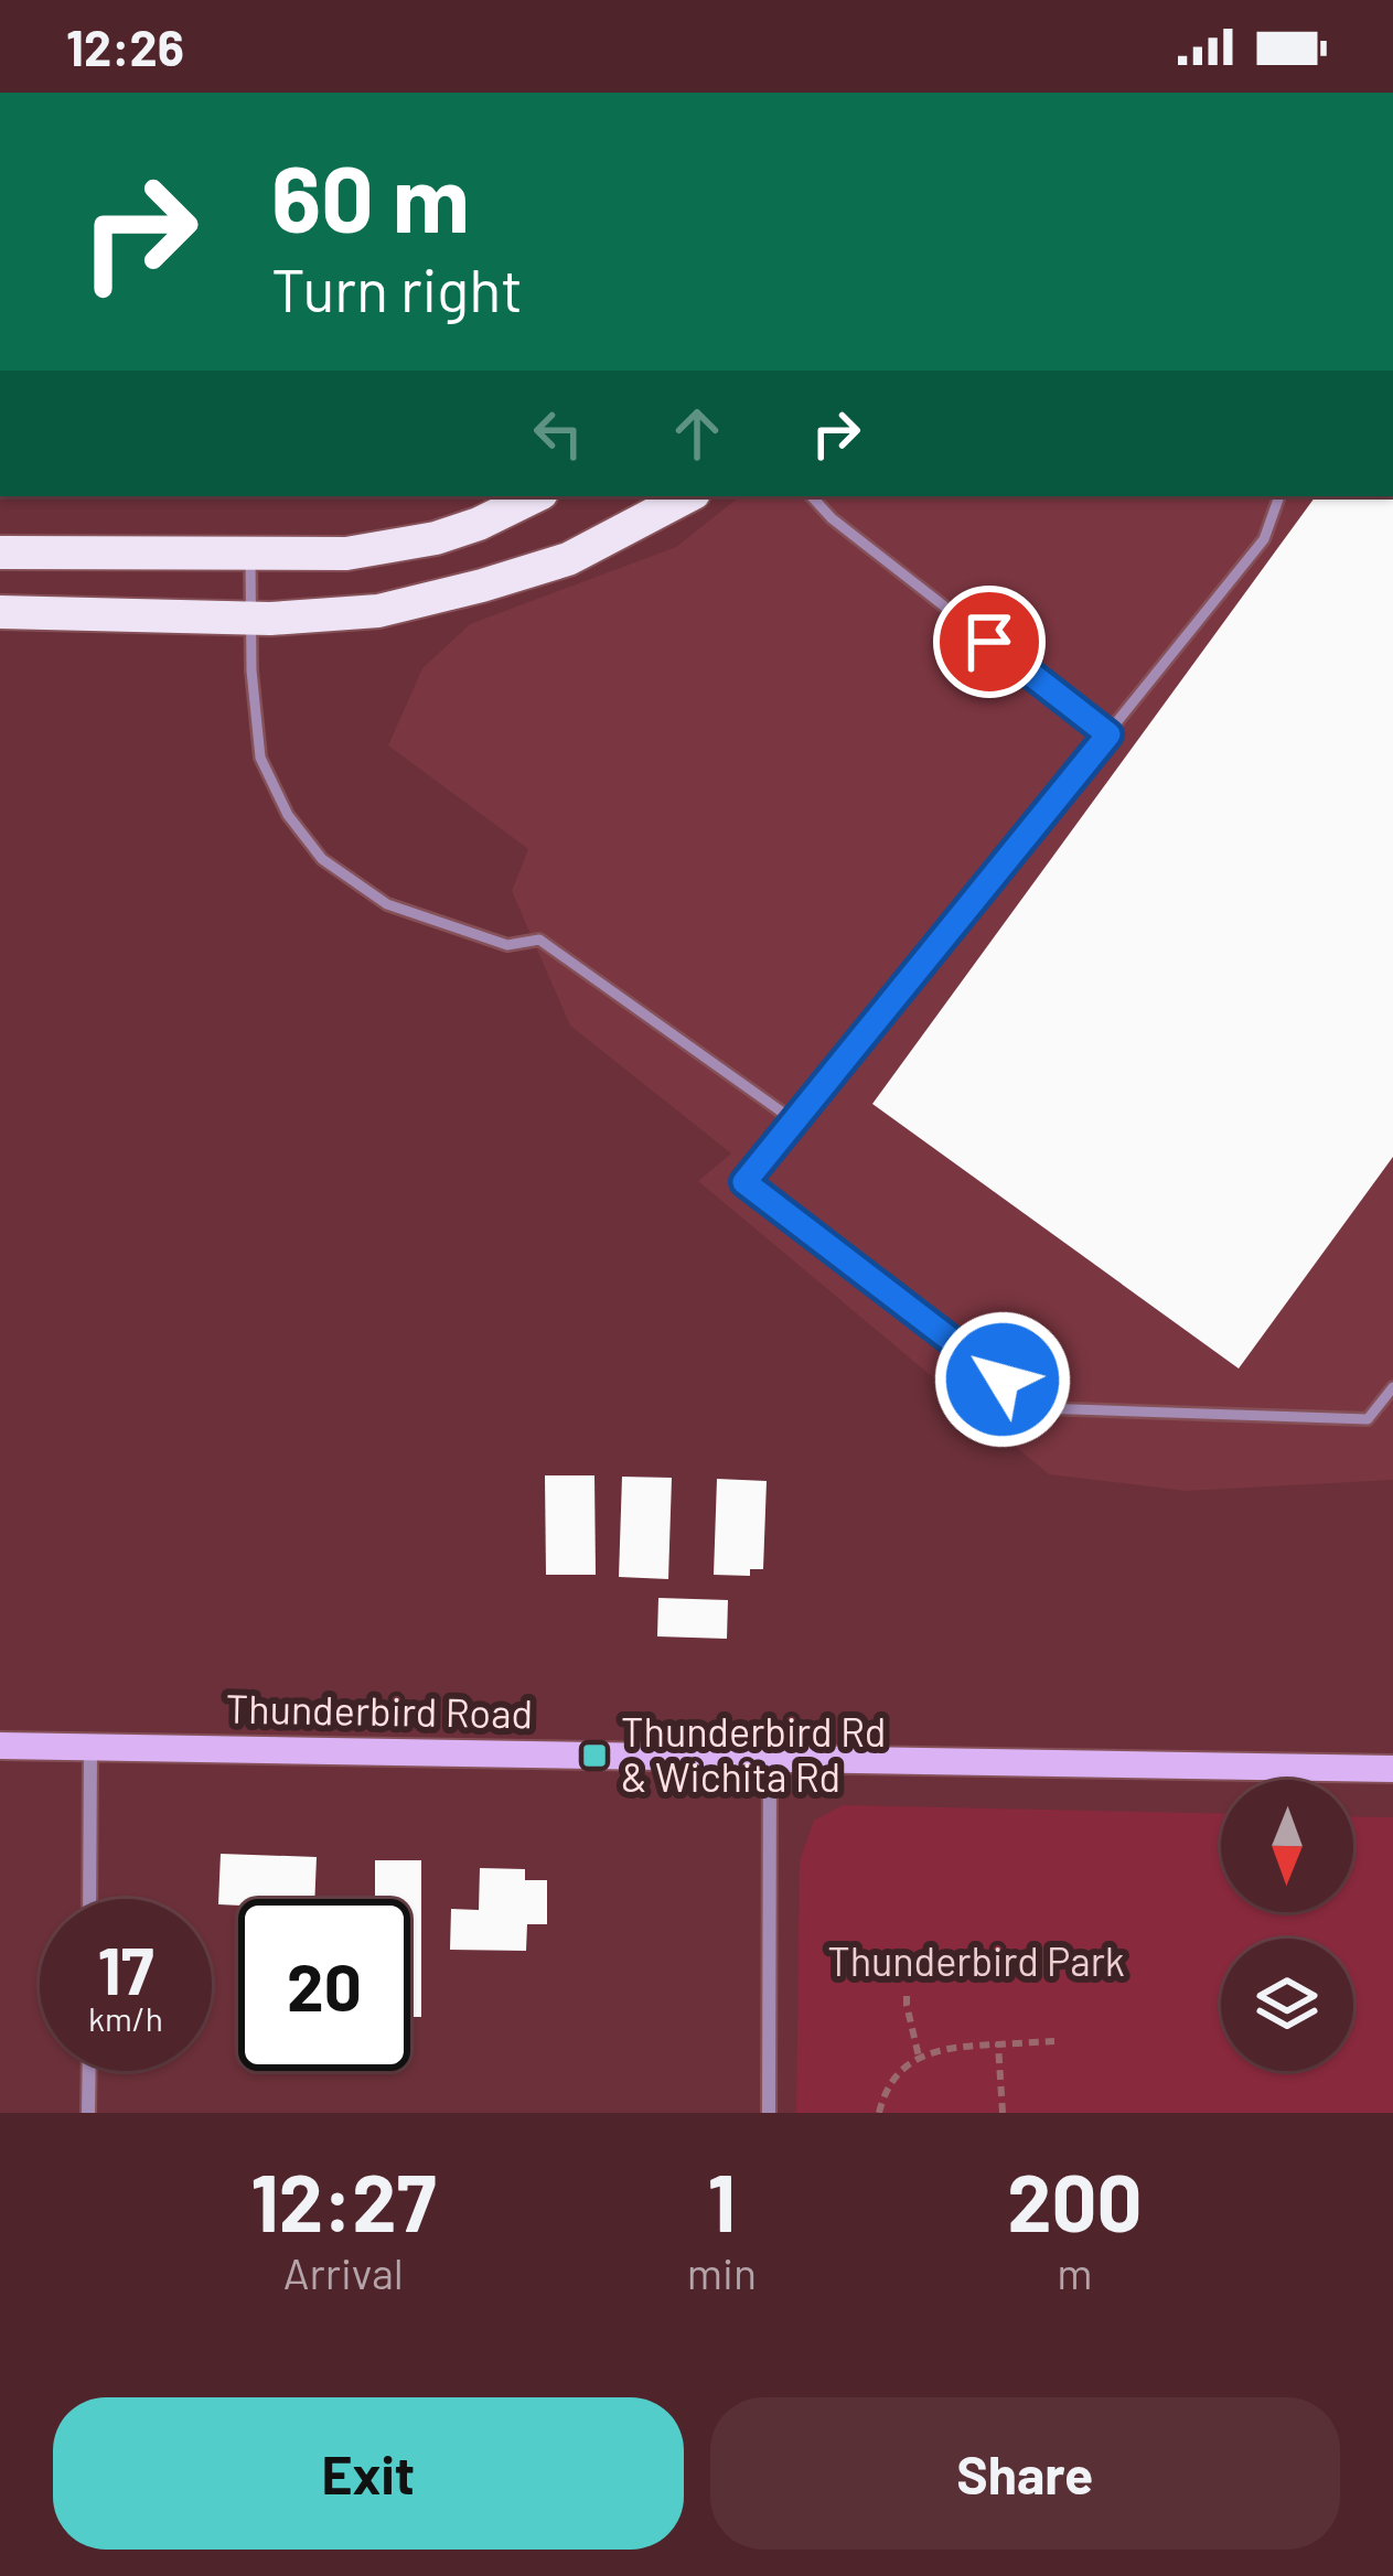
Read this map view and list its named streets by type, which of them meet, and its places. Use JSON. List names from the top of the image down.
{
  "streets": {
    "street": ["Thunderbird Road"]
  },
  "parks": ["Thunderbird Park"],
  "places": {
    "transit": ["Thunderbird Rd & Wichita Rd"]
  },
  "north": "bottom",
  "page": {
    "status": "12:26",
    "turn": ["60 m", "Turn right"],
    "speed": "17 km/h",
    "limit": "20",
    "eta": [
      "12:27",
      "Arrival",
      "1",
      "min",
      "200",
      "m"
    ],
    "buttons": ["Exit", "Share"]
  }
}
